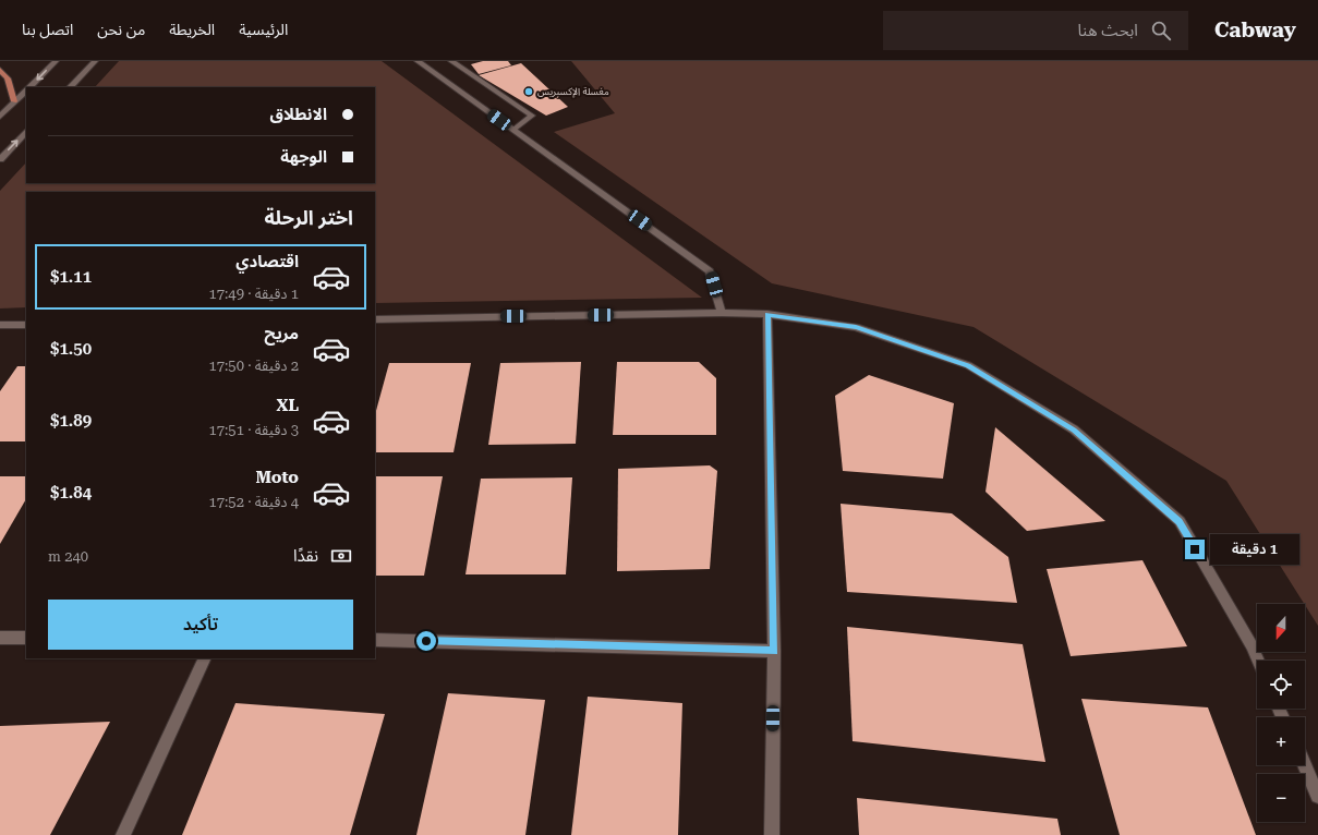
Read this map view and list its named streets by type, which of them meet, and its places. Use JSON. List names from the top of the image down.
{
  "places": ["مغسلة الإكسبريس"],
  "north": "bottom",
  "page": {
    "header": "Cabway",
    "search": "ابحث هنا",
    "nav": [
      "الرئيسية",
      "الخريطة",
      "من نحن",
      "اتصل بنا"
    ],
    "banner": ["الانطلاق", "الوجهة"],
    "heading": "اختر الرحلة",
    "list": [
      {
        "name": "اقتصادي",
        "note": "1 دقيقة · 17:49",
        "value": "$1.11"
      },
      {
        "name": "مريح",
        "note": "2 دقيقة · 17:50",
        "value": "$1.50"
      },
      {
        "name": "XL",
        "note": "3 دقيقة · 17:51",
        "value": "$1.89"
      },
      {
        "name": "Moto",
        "note": "4 دقيقة · 17:52",
        "value": "$1.84"
      }
    ],
    "pay": ["نقدًا", "240 m"],
    "bubble": "1 دقيقة",
    "buttons": "تأكيد",
    "map_buttons": ["+", "−"]
  }
}
